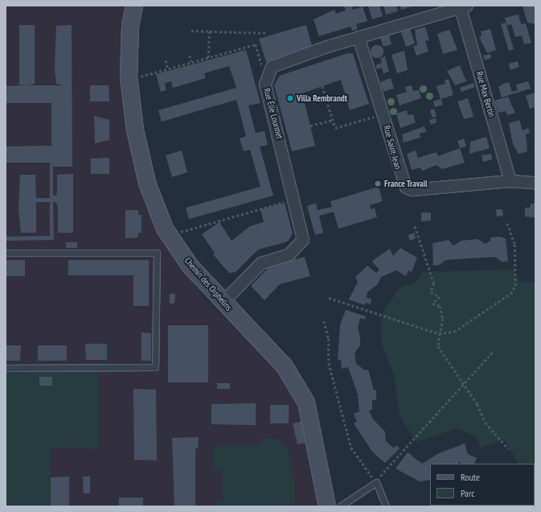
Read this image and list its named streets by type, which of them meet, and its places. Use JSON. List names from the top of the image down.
{
  "streets": {
    "street": [
      "Rue Max Bertin",
      "Rue Élie Lourmet",
      "Rue Saint-Jean",
      "Chemin des Orphelins"
    ]
  },
  "crossings": [
    ["Rue Max Bertin", "Rue Saint-Jean"],
    ["Rue Élie Lourmet", "Chemin des Orphelins"]
  ],
  "places": ["Villa Rembrandt", "France Travail"],
  "legend": ["Route", "Parc"]
}
